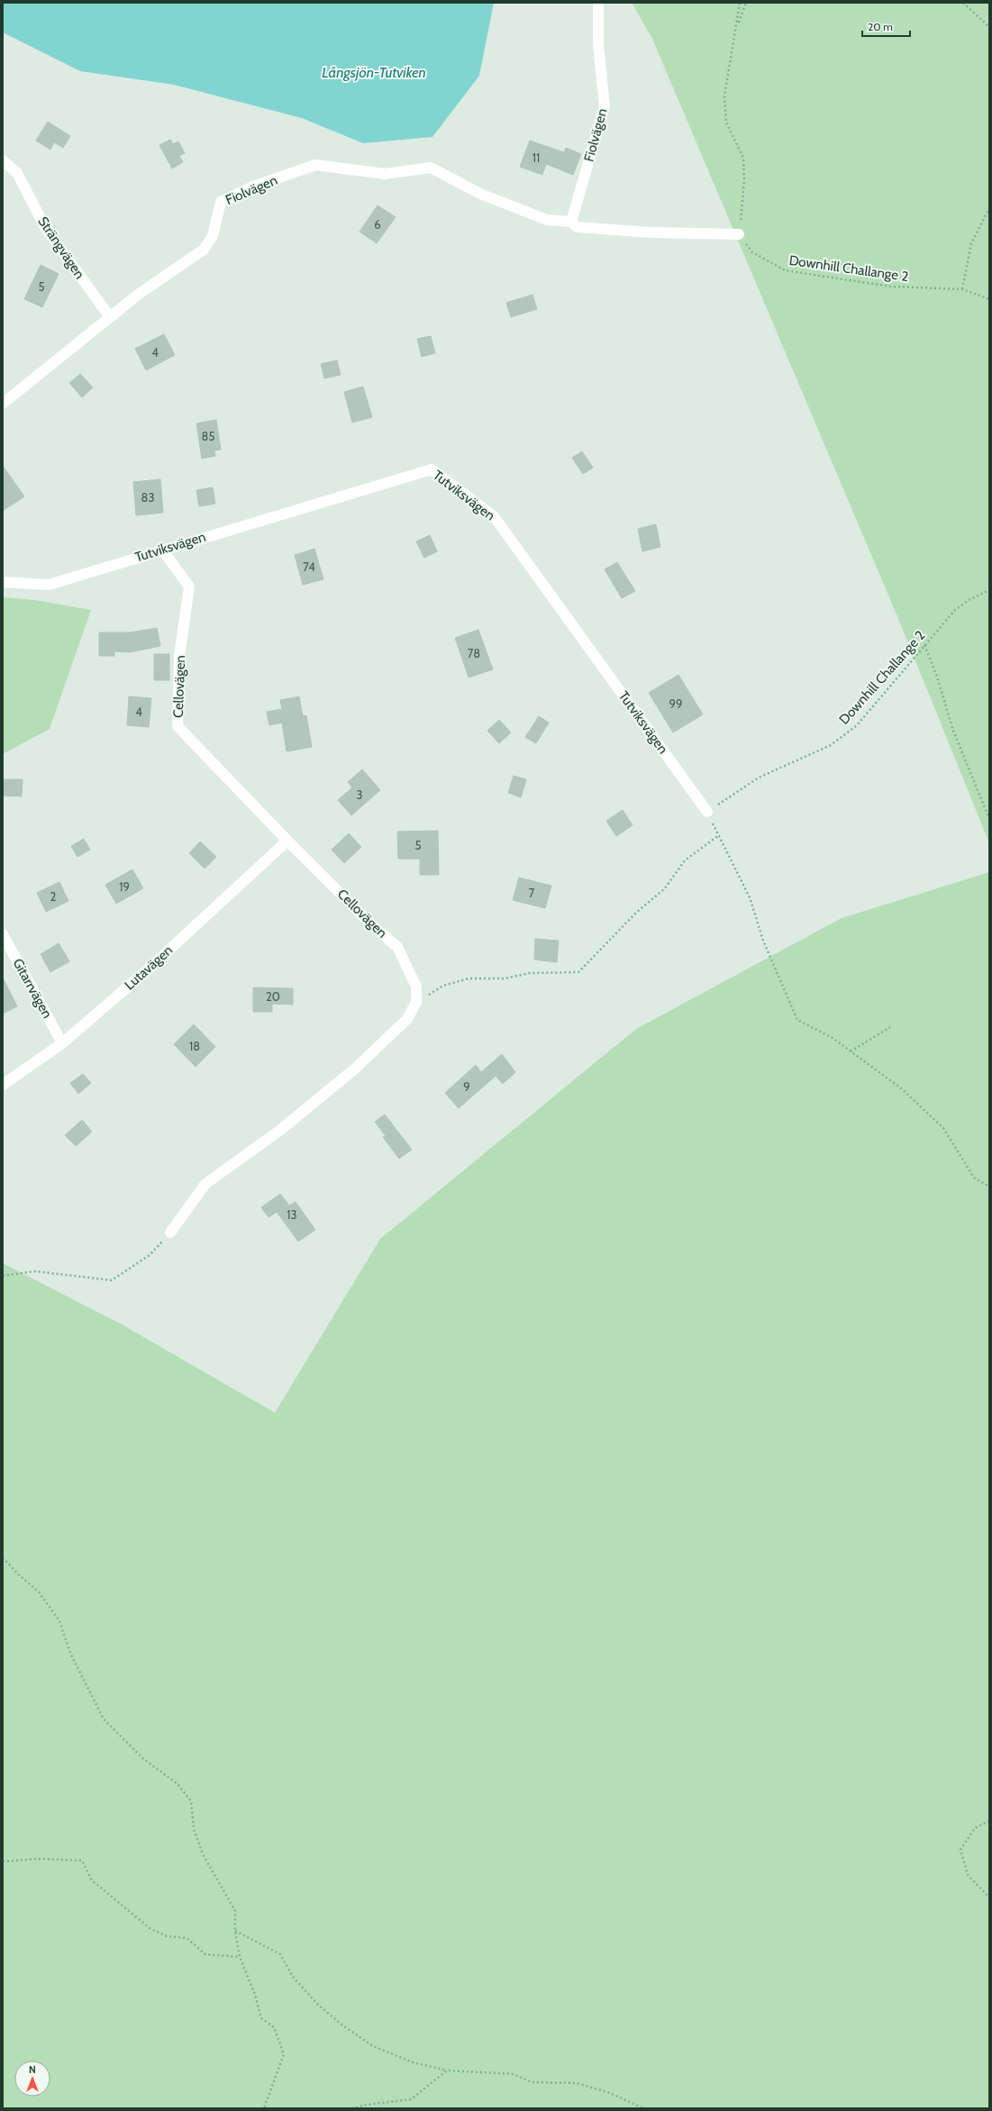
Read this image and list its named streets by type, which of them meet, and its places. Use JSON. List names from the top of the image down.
{
  "streets": {
    "street": [
      "Fiolvägen",
      "Strängvägen",
      "Tutviksvägen",
      "Cellovägen",
      "Lutavägen",
      "Gitarrvägen"
    ],
    "path": ["Downhill Challange 2"]
  },
  "crossings": [
    ["Fiolvägen", "Strängvägen"],
    ["Fiolvägen", "Downhill Challange 2"],
    ["Downhill Challange 2", "Tutviksvägen"],
    ["Tutviksvägen", "Cellovägen"],
    ["Cellovägen", "Lutavägen"],
    ["Lutavägen", "Gitarrvägen"]
  ],
  "water": ["Långsjön-Tutviken"],
  "house_numbers": [
    "11",
    "6",
    "5",
    "4",
    "85",
    "83",
    "74",
    "78",
    "99",
    "4",
    "3",
    "5",
    "19",
    "7",
    "2",
    "20",
    "18",
    "9",
    "13"
  ],
  "scale_bar": "20 m",
  "north": "top"
}
